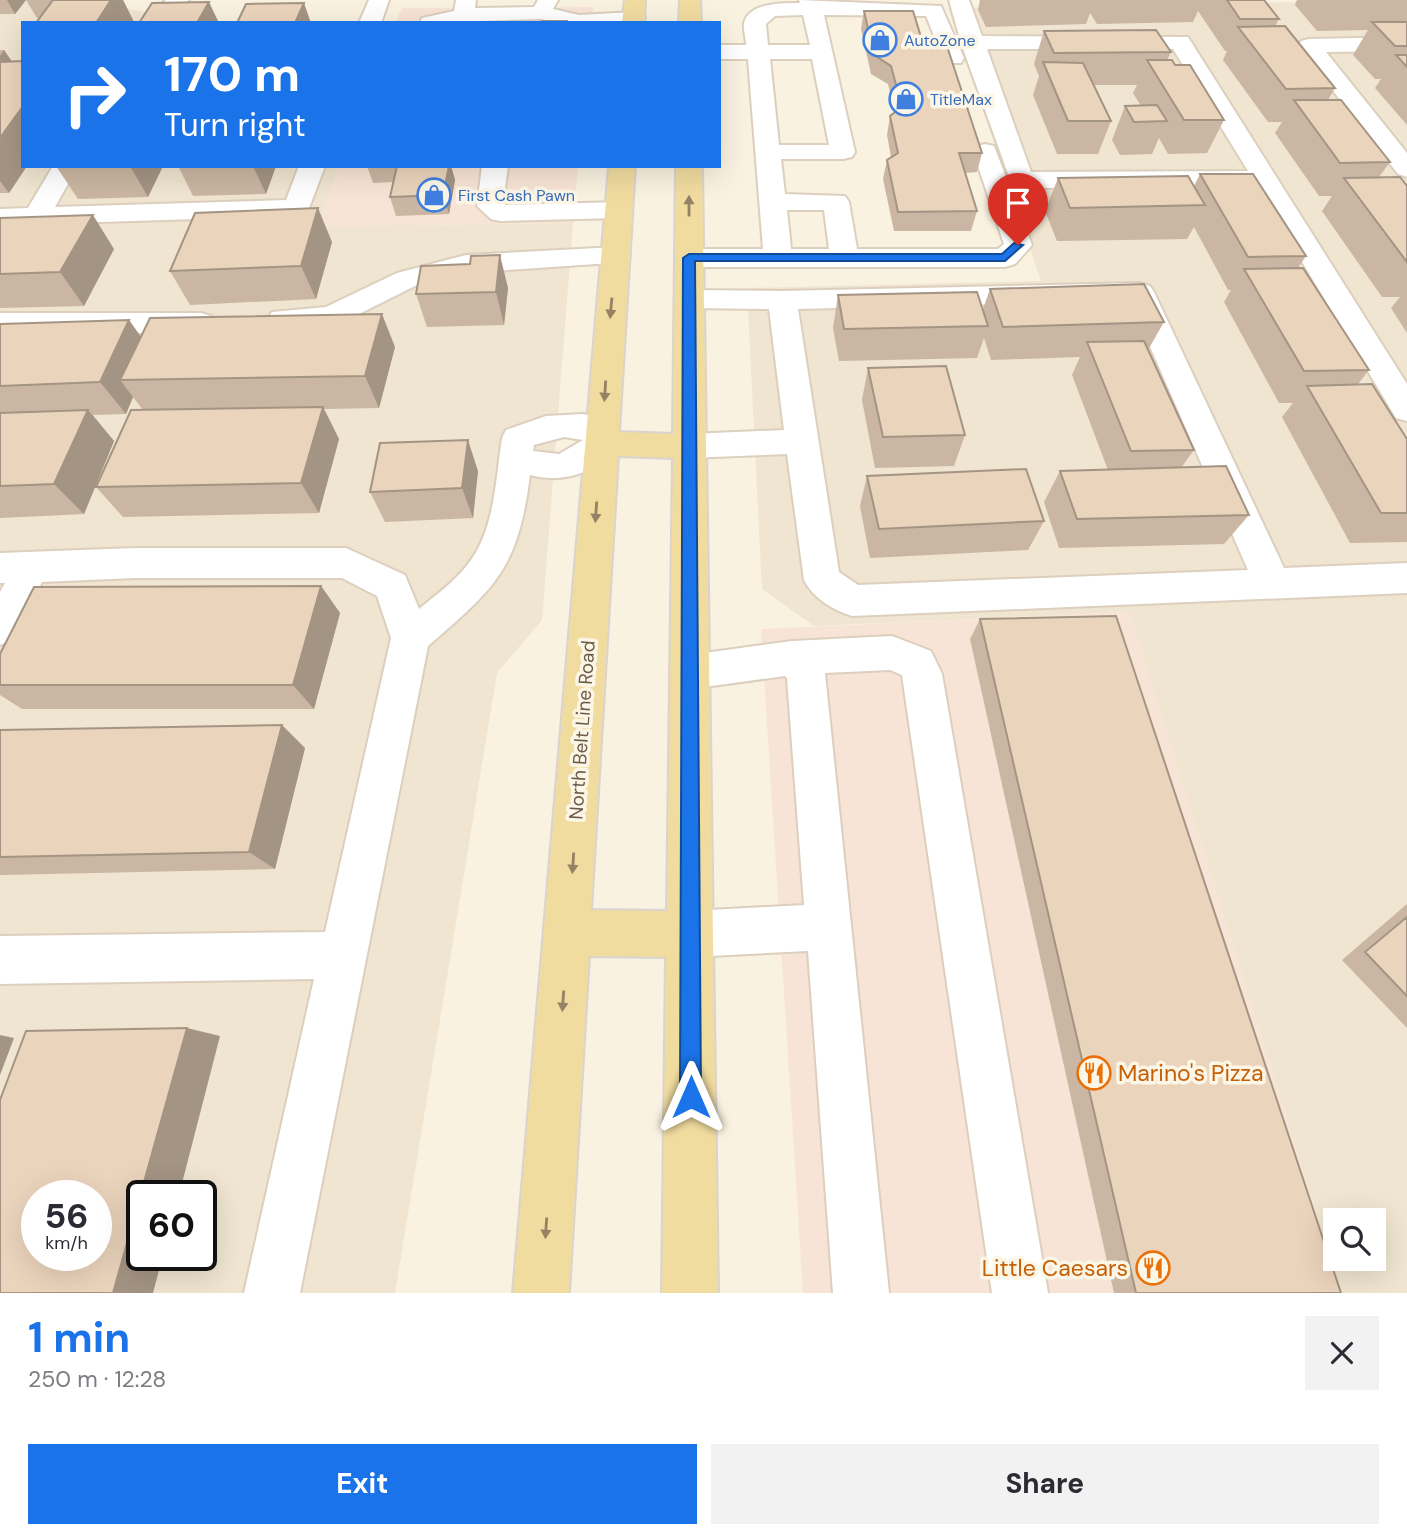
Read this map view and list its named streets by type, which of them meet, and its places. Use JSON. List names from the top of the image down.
{
  "streets": {
    "main road": ["North Belt Line Road"]
  },
  "places": {
    "shop": ["AutoZone", "TitleMax", "First Cash Pawn"],
    "restaurant": ["Marino's Pizza", "Little Caesars"]
  },
  "page": {
    "turn": ["170 m", "Turn right"],
    "speed": "56 km/h",
    "limit": "60",
    "heading": ["1 min", "250 m · 12:28"],
    "buttons": ["Exit", "Share"]
  }
}
